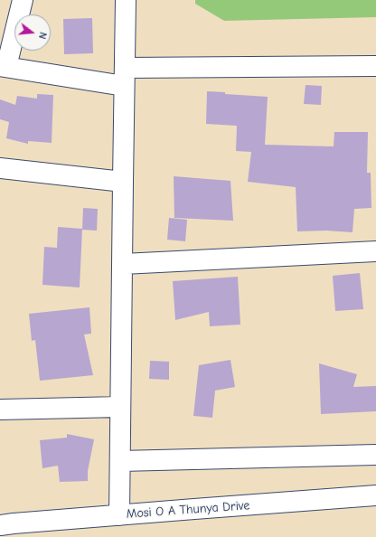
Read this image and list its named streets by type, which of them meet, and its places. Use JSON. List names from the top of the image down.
{
  "streets": {
    "street": ["Mosi O A Thunya Drive"]
  },
  "north": "right"
}
